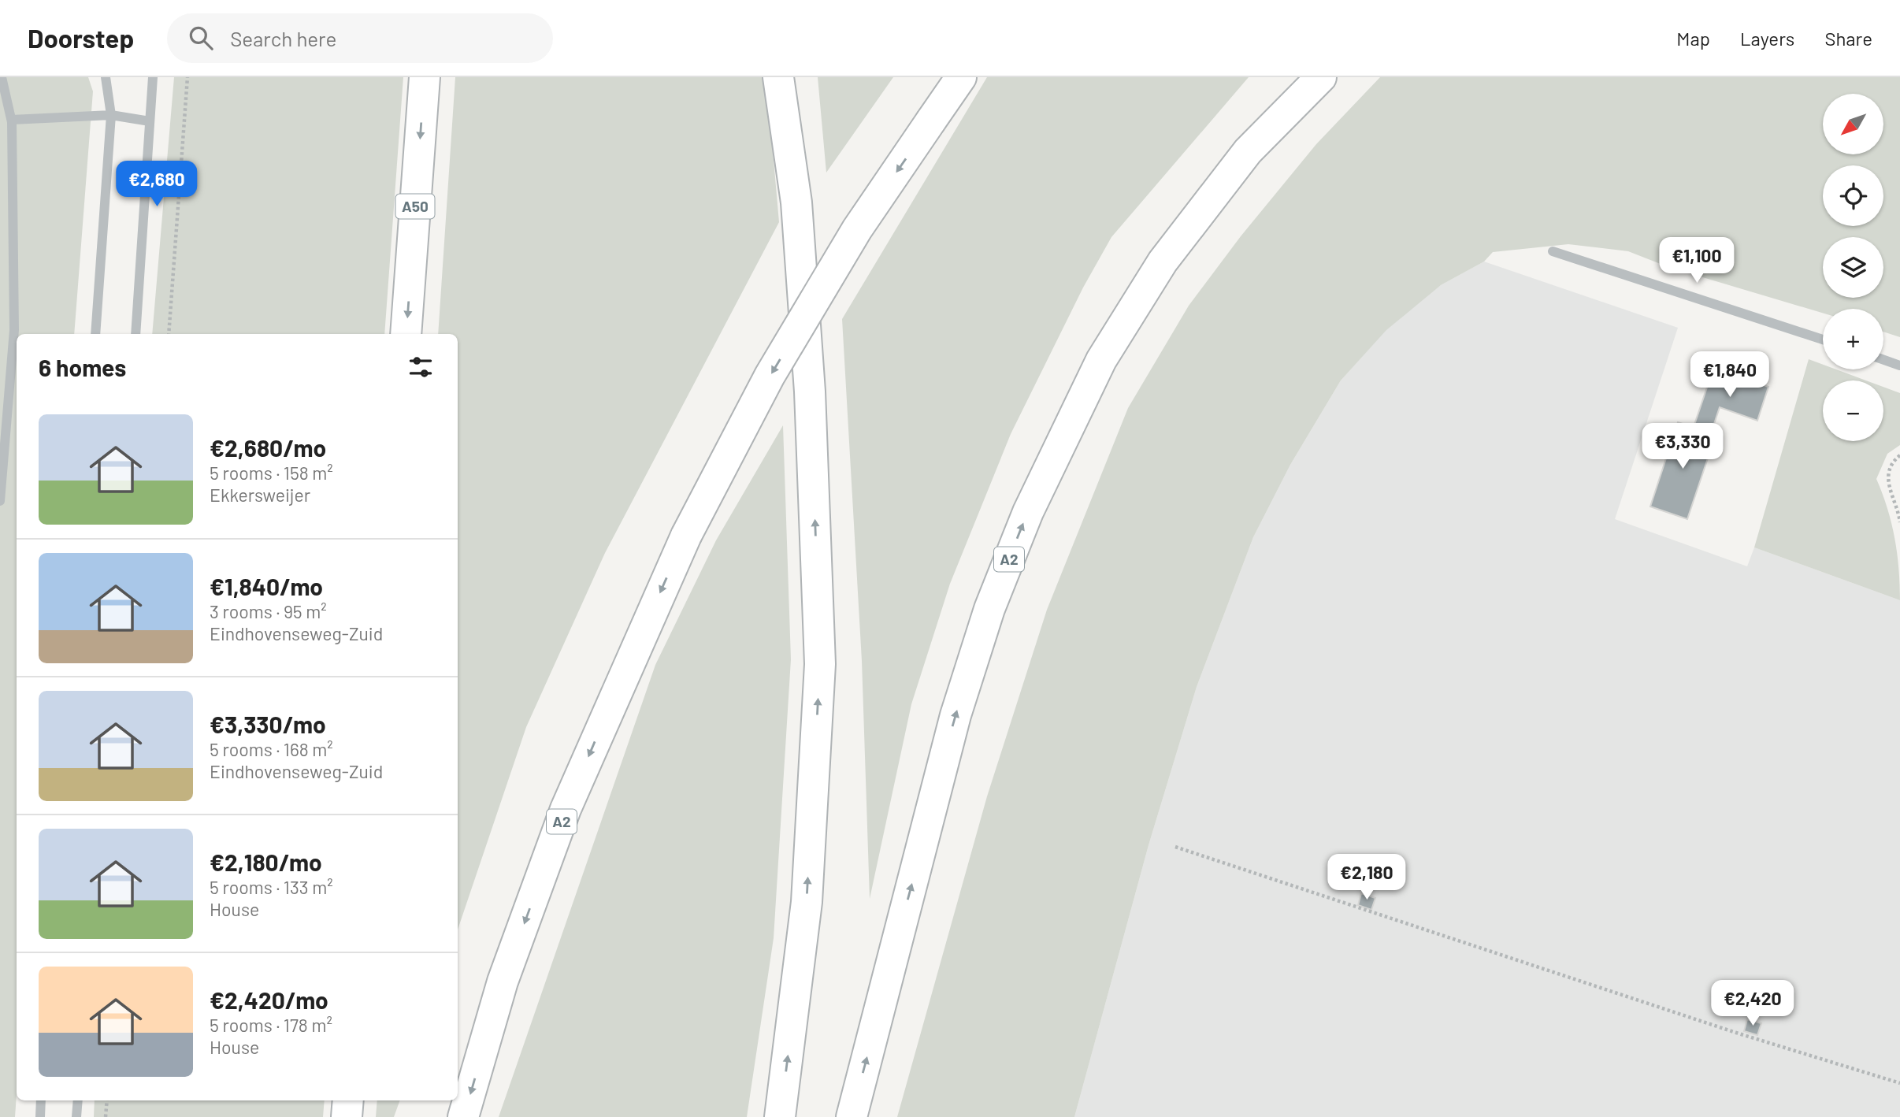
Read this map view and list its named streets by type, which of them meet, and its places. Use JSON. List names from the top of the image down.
{
  "streets": {
    "highway": ["A50", "A2"]
  },
  "north": "bottom left",
  "page": {
    "header": "Doorstep",
    "search": "Search here",
    "nav": ["Map", "Layers", "Share"],
    "map_buttons": ["+", "−"],
    "price": [
      "€2,680",
      "€1,100",
      "€1,840",
      "€3,330",
      "€2,180",
      "€2,420"
    ],
    "heading": "6 homes",
    "list": [
      {
        "name": "€2,680/mo",
        "note": "5 rooms · 158 m² · Ekkersweijer"
      },
      {
        "name": "€1,840/mo",
        "note": "3 rooms · 95 m² · Eindhovenseweg-Zuid"
      },
      {
        "name": "€3,330/mo",
        "note": "5 rooms · 168 m² · Eindhovenseweg-Zuid"
      },
      {
        "name": "€2,180/mo",
        "note": "5 rooms · 133 m² · House"
      },
      {
        "name": "€2,420/mo",
        "note": "5 rooms · 178 m² · House"
      }
    ]
  }
}
